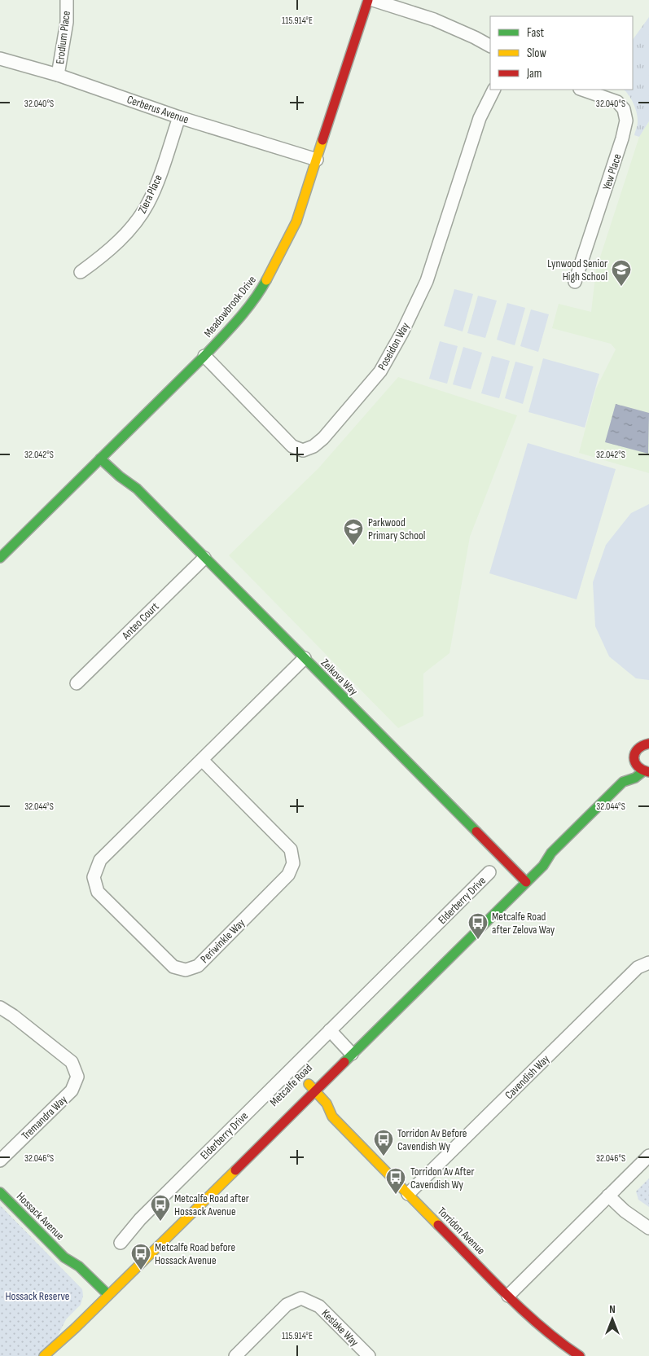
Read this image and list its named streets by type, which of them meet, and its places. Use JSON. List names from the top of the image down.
{
  "streets": {
    "street": [
      "Erodium Place",
      "Cerberus Avenue",
      "Yew Place",
      "Ziera Place",
      "Meadowbrook Drive",
      "Poseidon Way",
      "Anteo Court",
      "Zelkova Way",
      "Elderberry Drive",
      "Periwinkle Way",
      "Cavendish Way",
      "Metcalfe Road",
      "Tremandra Way",
      "Hossack Avenue",
      "Torridon Avenue",
      "Keslake Way"
    ]
  },
  "crossings": [
    ["Erodium Place", "Cerberus Avenue"],
    ["Cerberus Avenue", "Ziera Place"],
    ["Cerberus Avenue", "Meadowbrook Drive"],
    ["Meadowbrook Drive", "Poseidon Way"],
    ["Meadowbrook Drive", "Zelkova Way"],
    ["Anteo Court", "Zelkova Way"],
    ["Zelkova Way", "Periwinkle Way"],
    ["Zelkova Way", "Metcalfe Road"],
    ["Cavendish Way", "Torridon Avenue"],
    ["Metcalfe Road", "Hossack Avenue"],
    ["Metcalfe Road", "Torridon Avenue"]
  ],
  "parks": ["Hossack Reserve"],
  "places": {
    "school or university": ["Lynwood Senior High School", "Parkwood Primary School"],
    "bus stop": [
      "Metcalfe Road after Zelova Way",
      "Torridon Av Before Cavendish Wy",
      "Torridon Av After Cavendish Wy",
      "Metcalfe Road after Hossack Avenue",
      "Metcalfe Road before Hossack Avenue"
    ]
  },
  "legend": ["Fast", "Slow", "Jam"],
  "north": "top",
  "coordinates": [
    "115.914°E",
    "32.040°S",
    "32.042°S",
    "32.044°S",
    "32.046°S"
  ]
}
